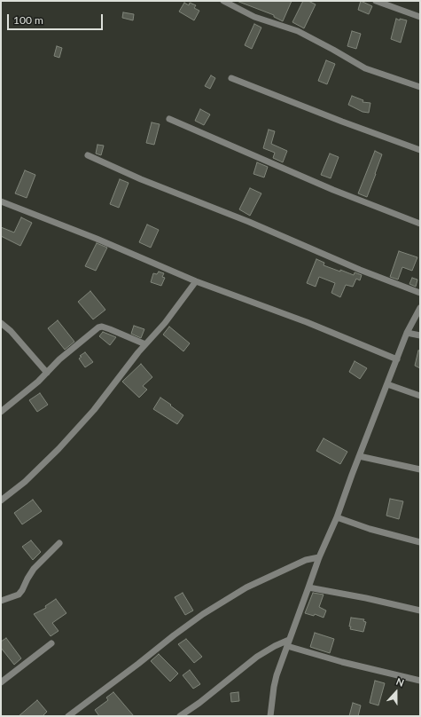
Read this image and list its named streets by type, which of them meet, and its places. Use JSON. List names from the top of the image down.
{
  "scale_bar": "100 m",
  "north": "top"
}
